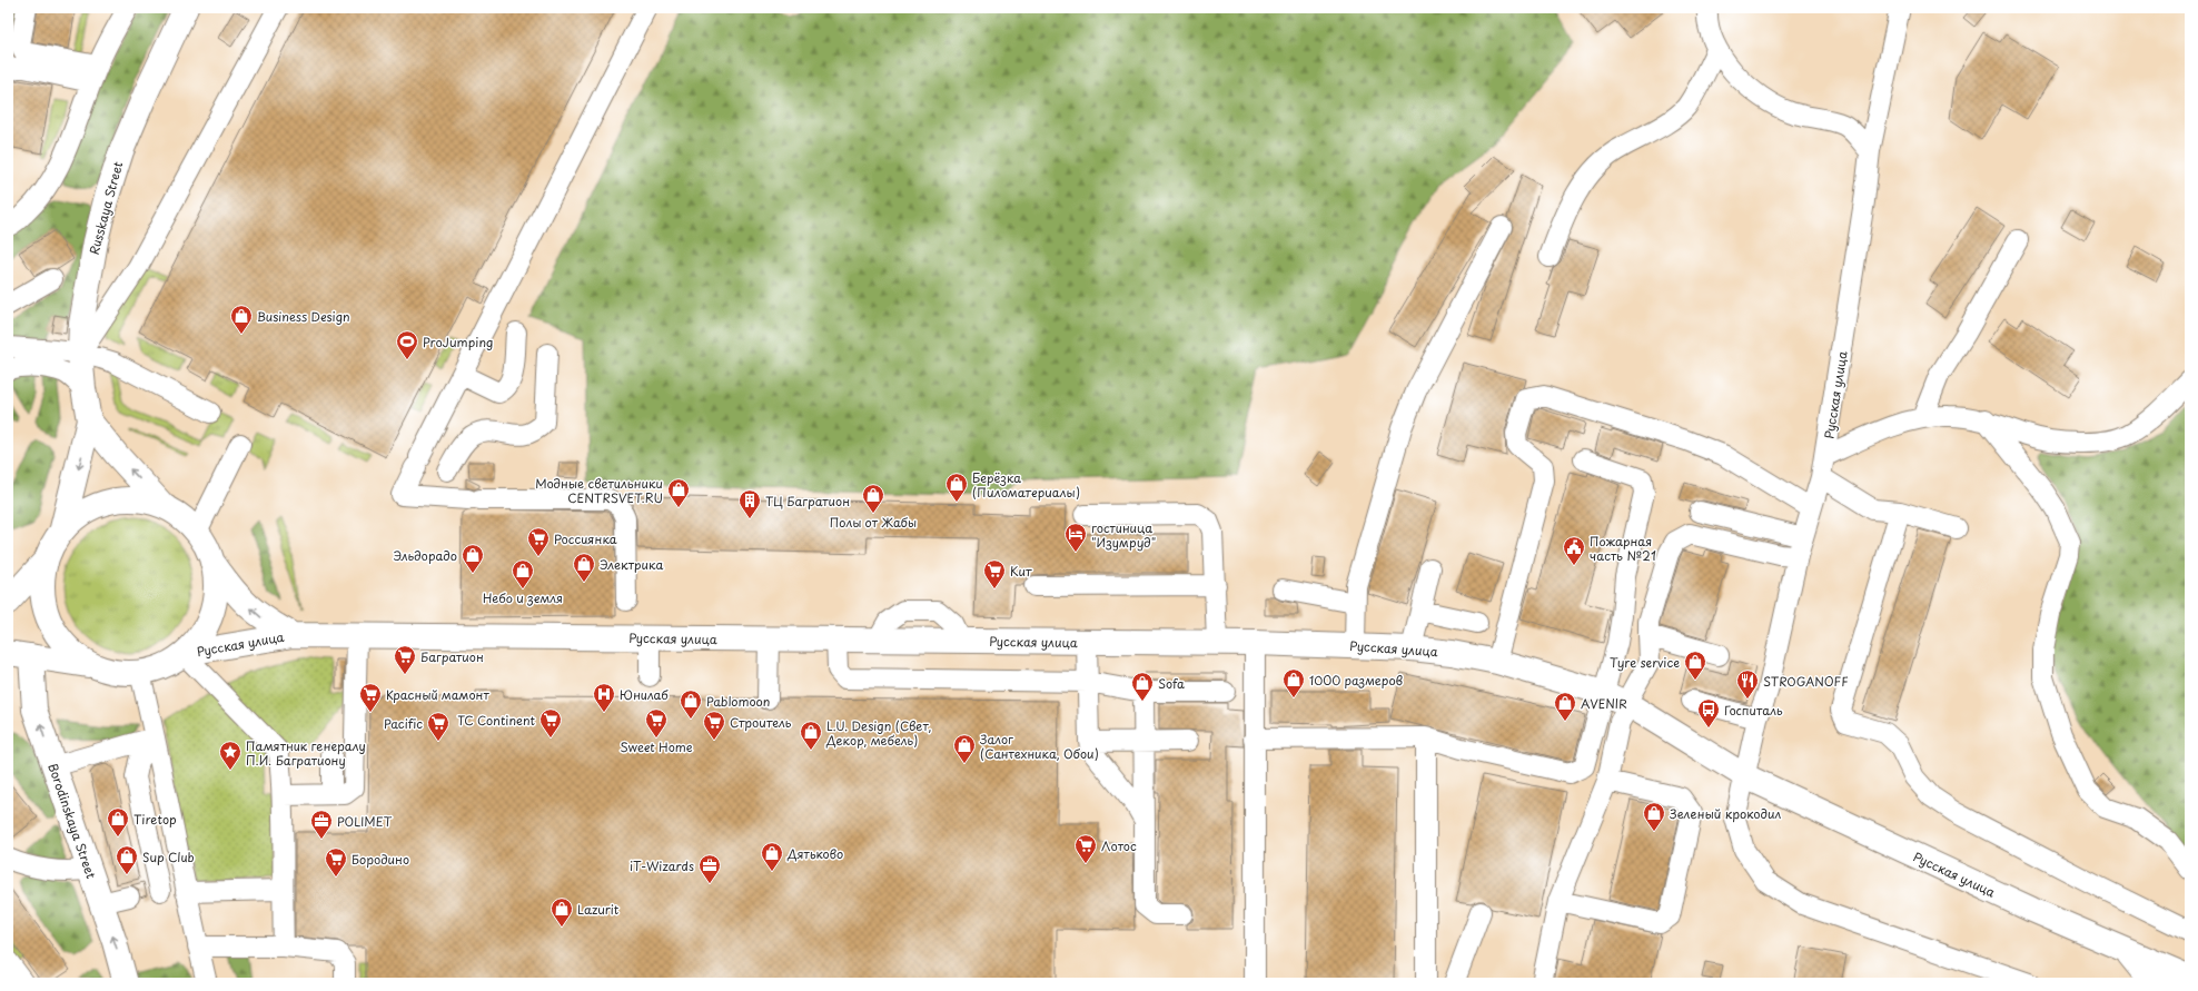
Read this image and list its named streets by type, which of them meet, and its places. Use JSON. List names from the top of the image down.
{
  "streets": {
    "main road": ["Russkaya Street", "Русская улица", "Borodinskaya Street"]
  },
  "crossings": [
    ["Russkaya Street", "Русская улица"]
  ],
  "one_way": ["Borodinskaya Street"],
  "places": {
    "shop": [
      "Business Design",
      "Берёзка (Пиломатериалы)",
      "Модные светильники CENTRSVET.RU",
      "Полы от Жабы",
      "Эльдорадо",
      "Электрика",
      "Небо и земля",
      "Tyre service",
      "1000 размеров",
      "Sofa",
      "Pablomoon",
      "AVENIR",
      "L.U. Design (Свет, Декор, мебель)",
      "Залог (Сантехника, Обои)",
      "Зеленый крокодил",
      "Tiretop",
      "Дятьково",
      "Sup Club",
      "Lazurit"
    ],
    "sports": ["ProJumping"],
    "building": ["ТЦ Багратион"],
    "hotel": ["гостиница \"Изумруд\""],
    "supermarket": [
      "Россиянка",
      "Кит",
      "Багратион",
      "Красный мамонт",
      "TC Continent",
      "Sweet Home",
      "Строитель",
      "Pacific",
      "Лотос",
      "Бородино"
    ],
    "public building": ["Пожарная часть №21"],
    "restaurant": ["STROGANOFF"],
    "hospital": ["Юнилаб"],
    "bus stop": ["Госпиталь"],
    "place": ["Памятник генералу П.И. Багратиону"],
    "office": ["POLIMET", "iT-Wizards"]
  }
}
